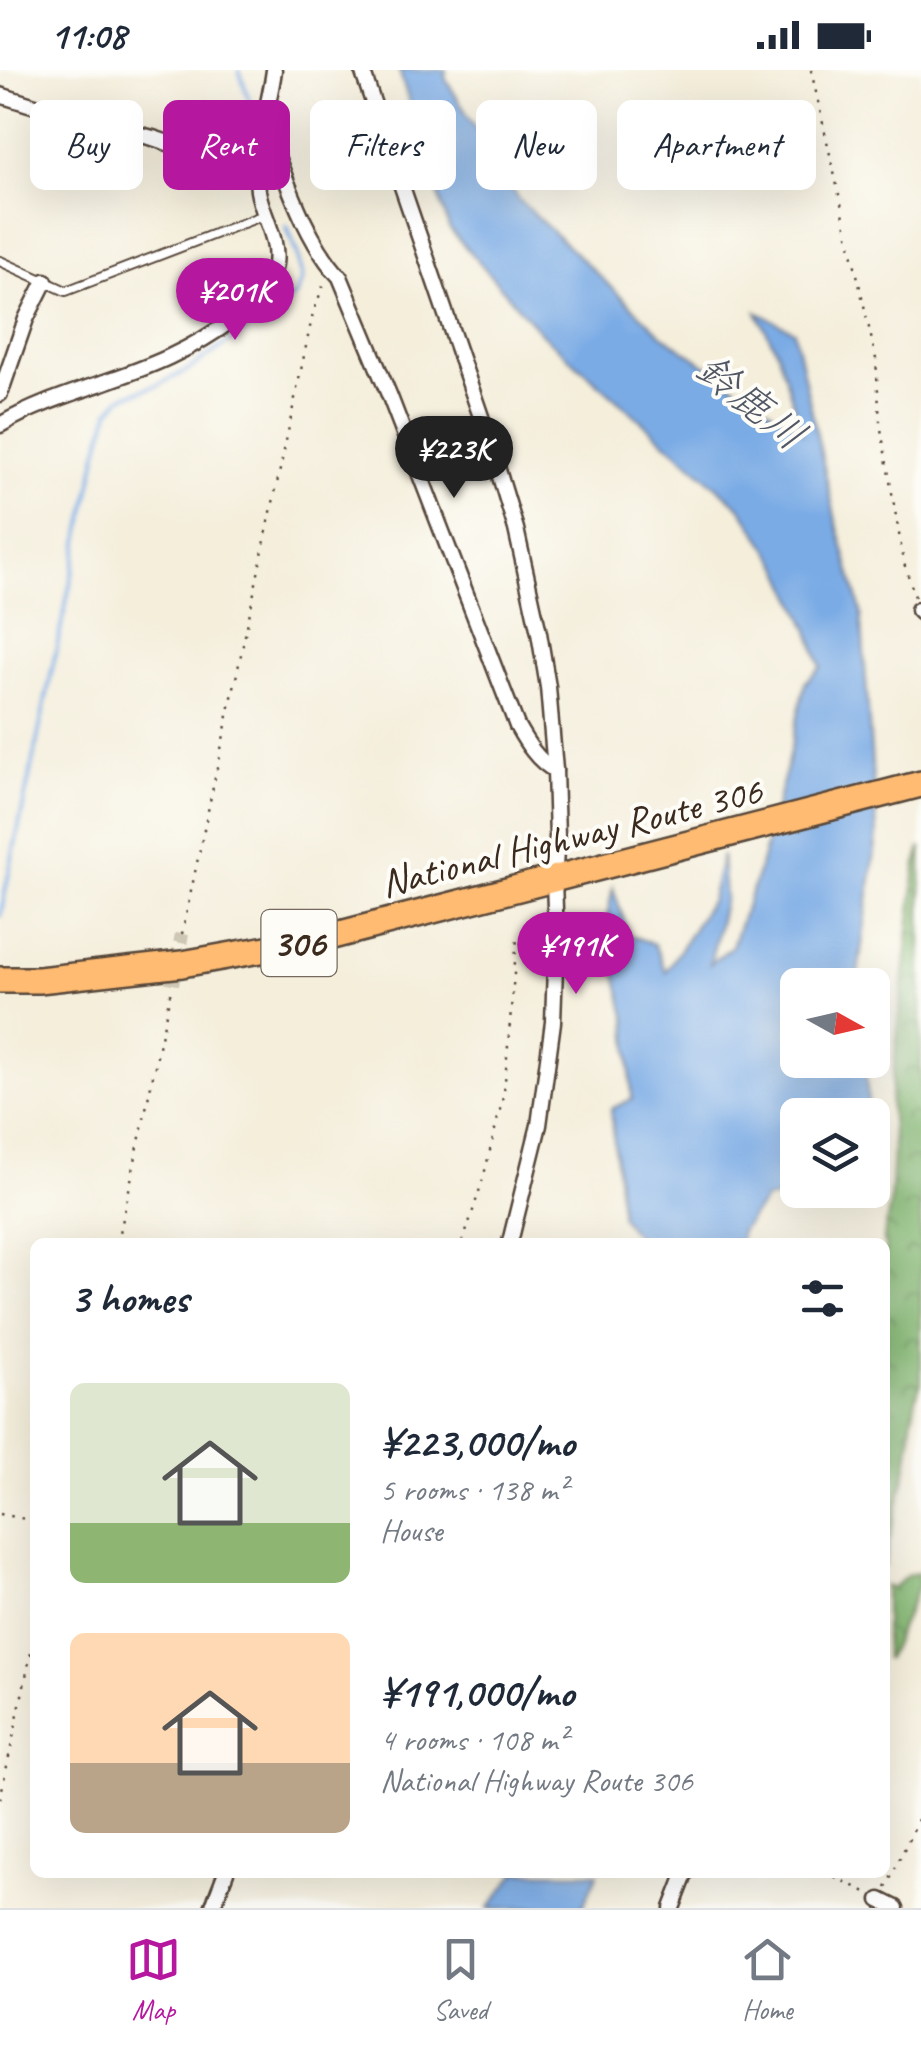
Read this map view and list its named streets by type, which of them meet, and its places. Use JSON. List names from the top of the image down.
{
  "streets": {
    "highway": ["National Highway Route 306", "306"]
  },
  "water": ["鈴鹿川"],
  "north": "right",
  "page": {
    "status": "11:08",
    "chip": [
      "Buy",
      "Rent",
      "Filters",
      "New",
      "Apartment"
    ],
    "price": ["¥201K", "¥223K", "¥191K"],
    "heading": "3 homes",
    "list": [
      {
        "name": "¥223,000/mo",
        "note": "5 rooms · 138 m² · House"
      },
      {
        "name": "¥191,000/mo",
        "note": "4 rooms · 108 m² · National Highway Route 306"
      }
    ],
    "tabs": ["Map", "Saved", "Home"]
  }
}
